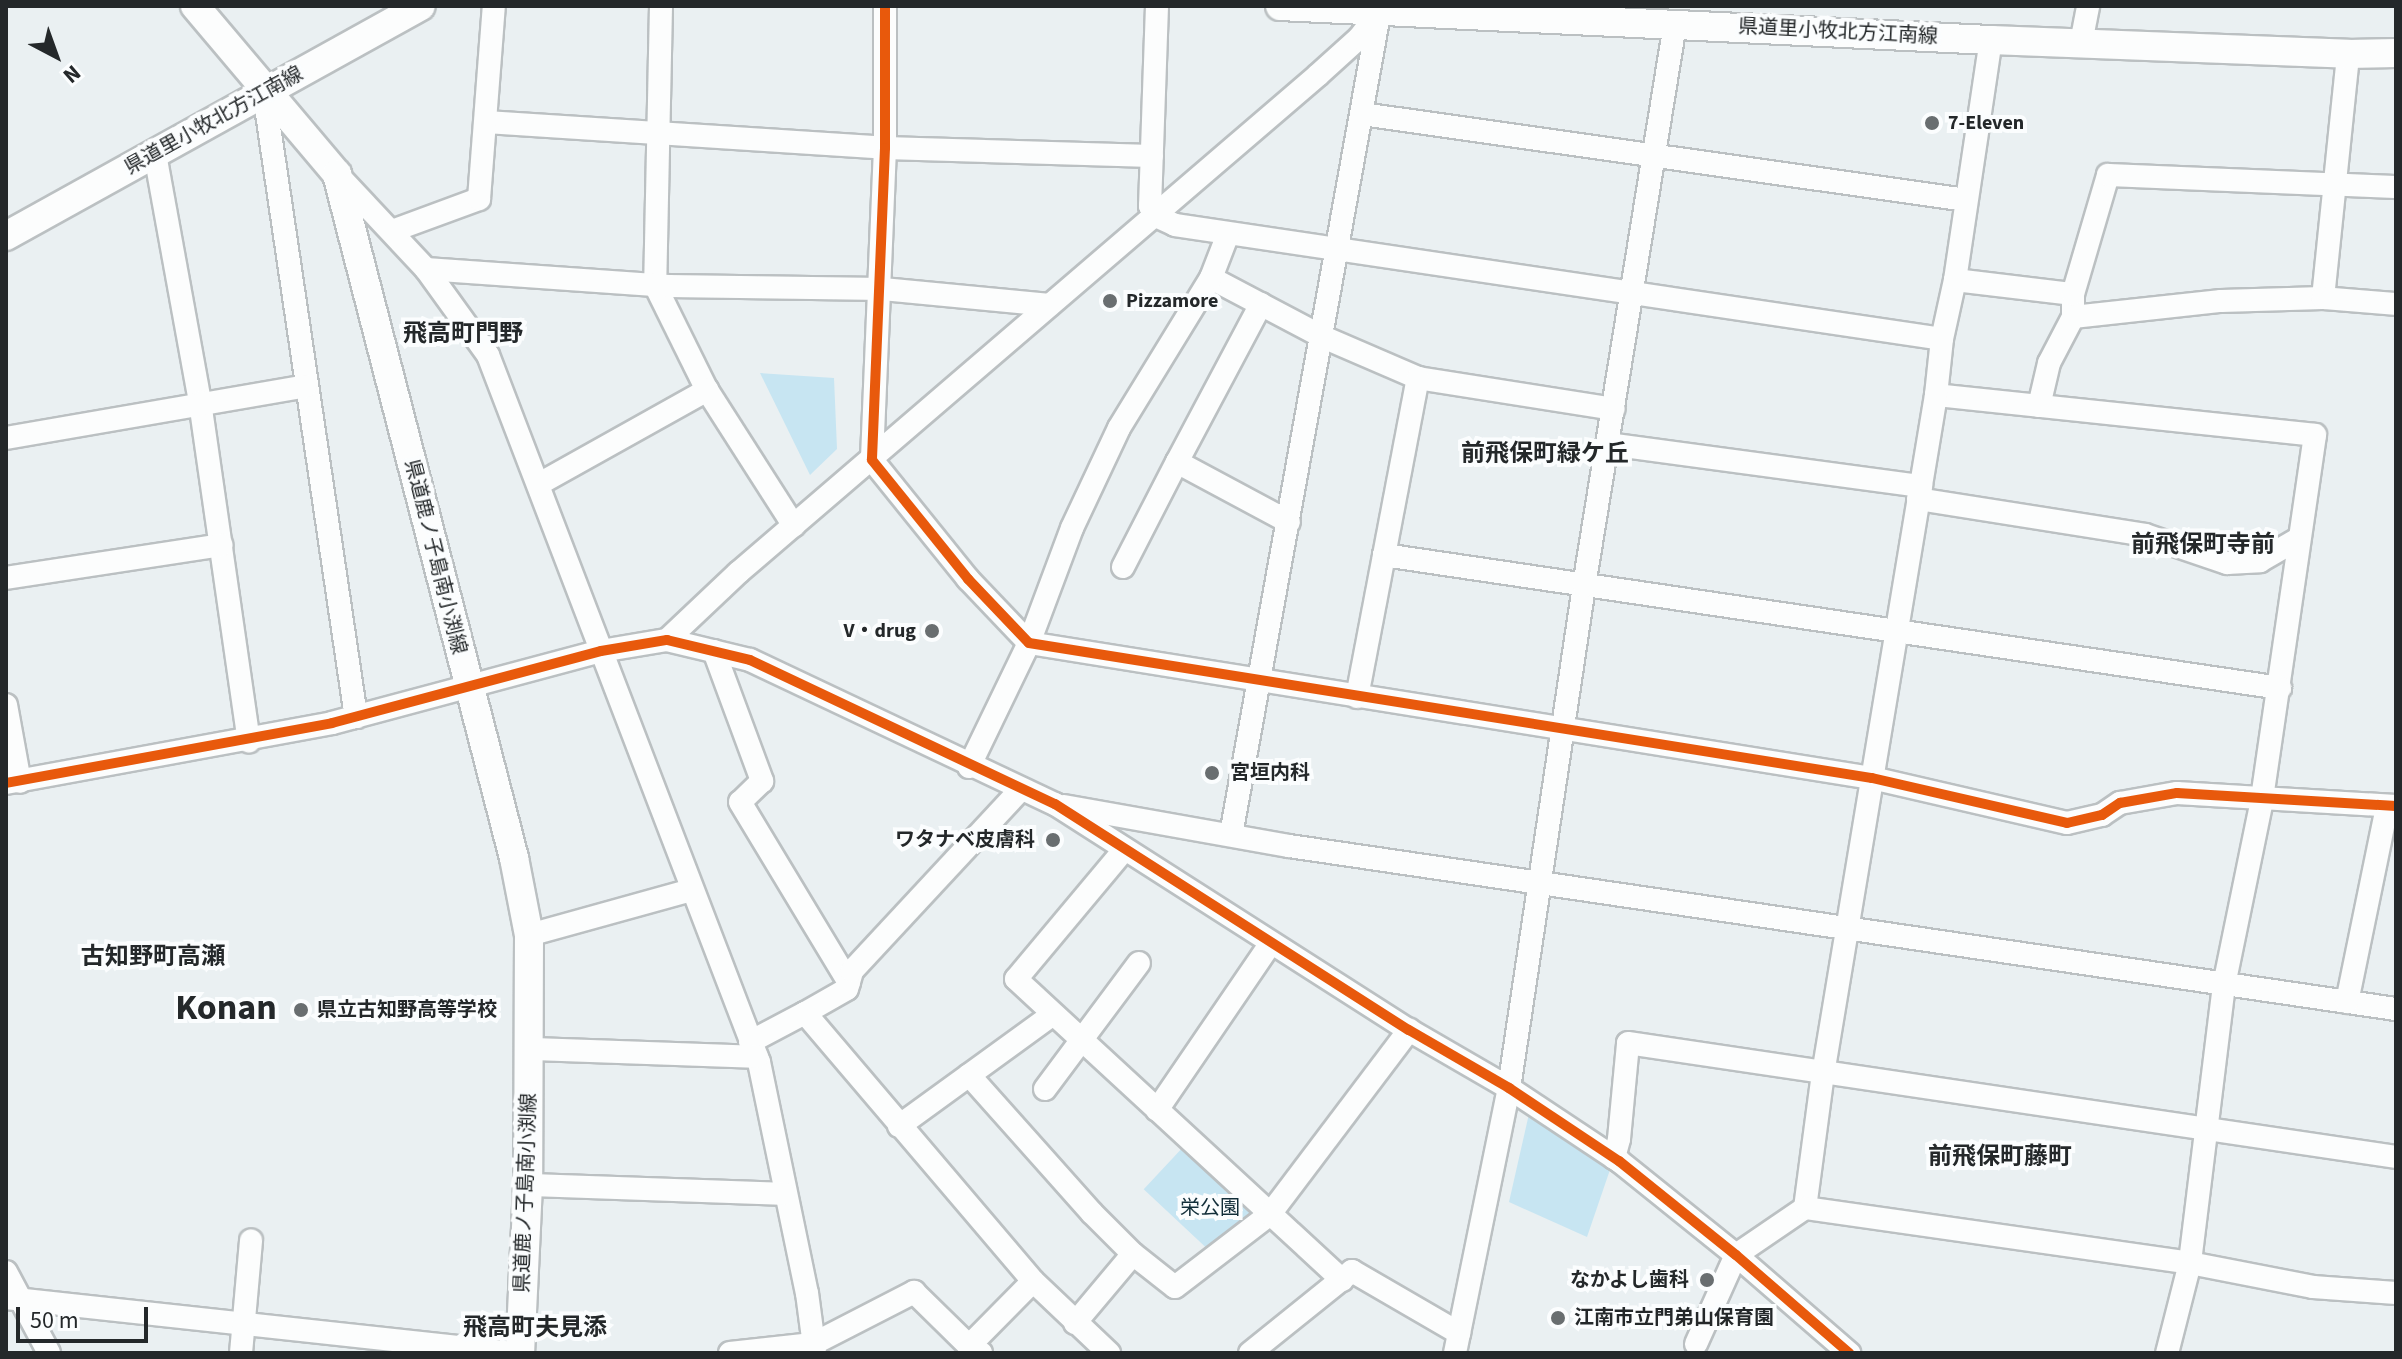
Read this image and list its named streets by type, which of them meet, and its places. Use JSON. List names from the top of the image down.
{
  "streets": {
    "main road": ["県道里小牧北方江南線", "県道鹿ノ子島南小渕線"]
  },
  "crossings": [
    ["県道里小牧北方江南線", "県道鹿ノ子島南小渕線"]
  ],
  "districts": [
    "飛高町門野",
    "前飛保町緑ケ丘",
    "前飛保町寺前",
    "古知野町高瀬",
    "Konan",
    "前飛保町藤町",
    "飛高町夫見添"
  ],
  "parks": ["栄公園"],
  "places": [
    "7-Eleven",
    "Pizzamore",
    "V・drug",
    "宮垣内科",
    "ワタナベ皮膚科",
    "県立古知野高等学校",
    "なかよし歯科",
    "江南市立門弟山保育園"
  ],
  "scale_bar": "50 m",
  "north": "bottom right"
}
